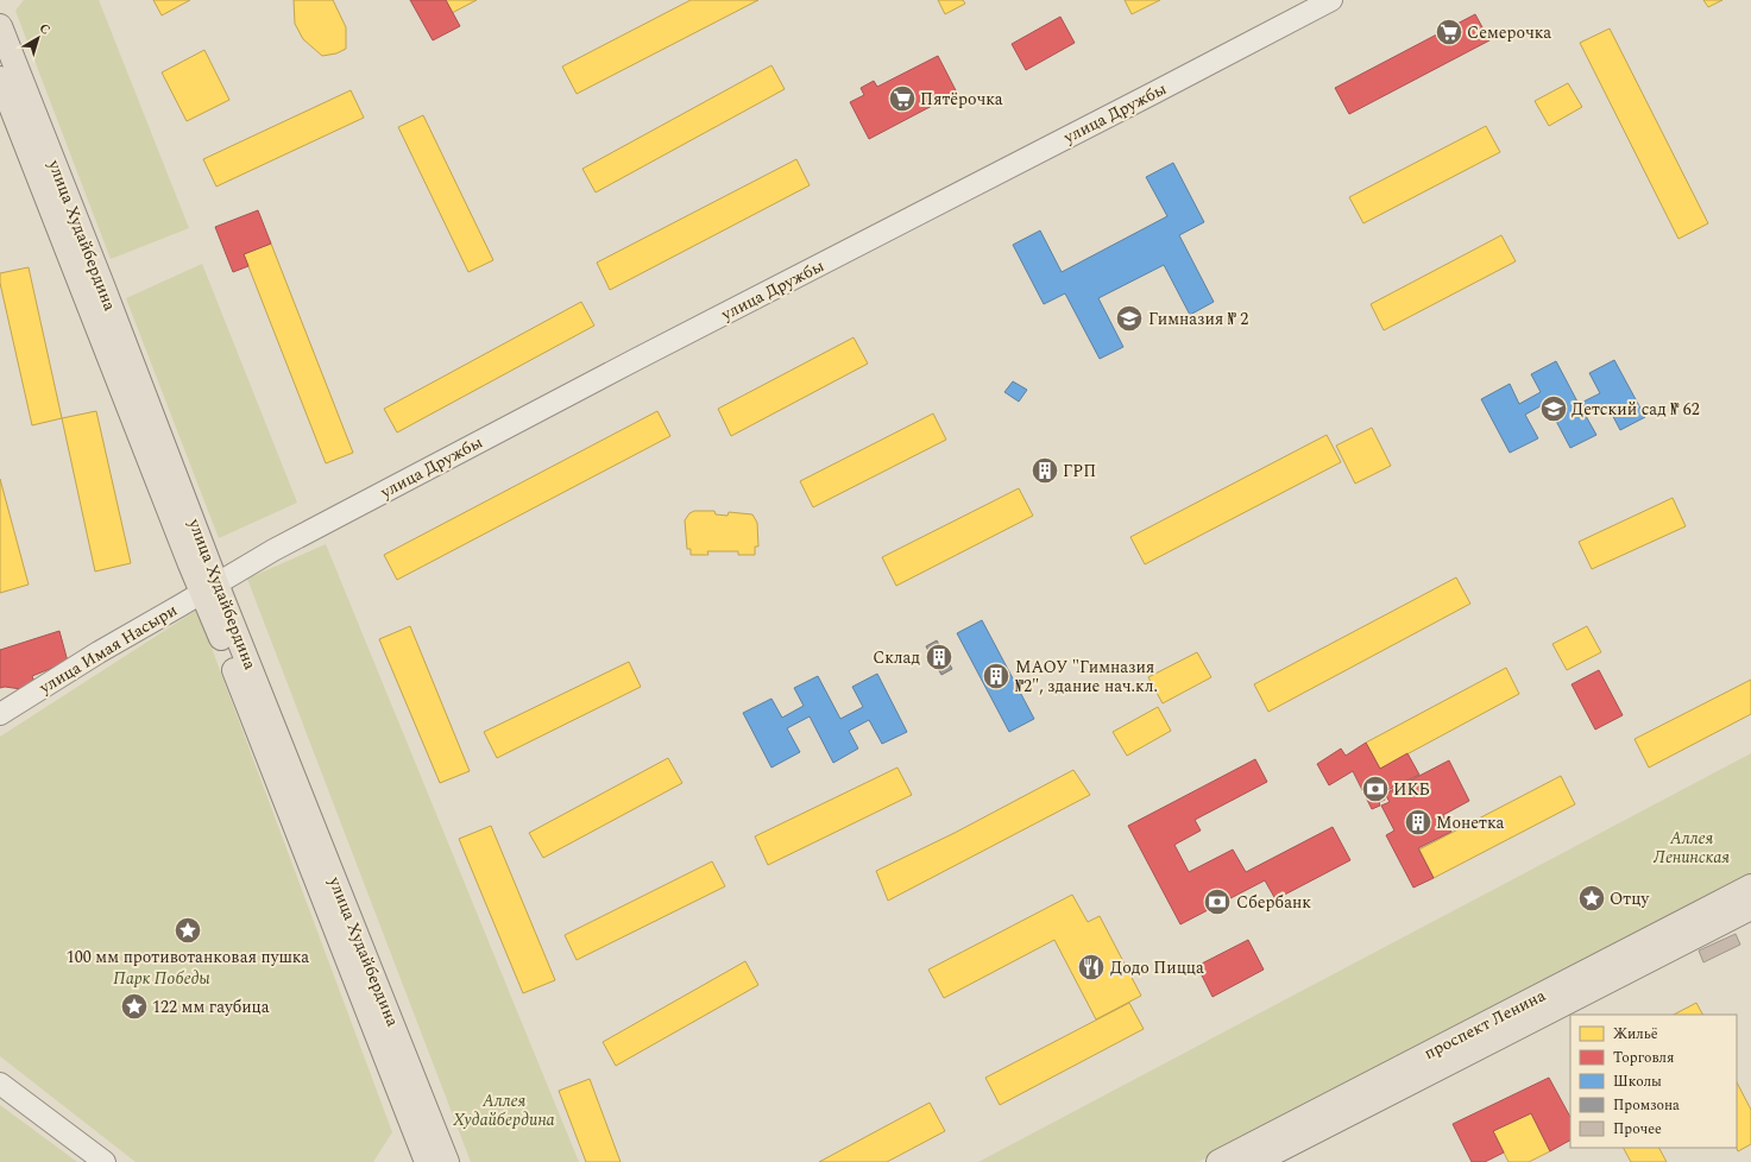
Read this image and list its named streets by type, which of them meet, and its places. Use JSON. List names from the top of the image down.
{
  "streets": {
    "main road": [
      "улица Дружбы",
      "улица Худайбердина",
      "улица Имая Насыри",
      "проспект Ленина"
    ]
  },
  "crossings": [
    ["улица Дружбы", "улица Худайбердина"],
    ["улица Дружбы", "улица Имая Насыри"],
    ["улица Худайбердина", "улица Имая Насыри"]
  ],
  "parks": ["Аллея Ленинская", "Парк Победы", "Аллея Худайбердина"],
  "places": {
    "supermarket": ["Семерочка", "Пятёрочка"],
    "school or university": ["Гимназия № 2", "Детский сад № 62"],
    "building": [
      "ГРП",
      "Склад",
      "МАОУ \"Гимназия №2\", здание нач.кл.",
      "Монетка"
    ],
    "bank": ["ИКБ", "Сбербанк"],
    "place": ["Отцу", "100 мм противотанковая пушка", "122 мм гаубица"],
    "restaurant": ["Додо Пицца"]
  },
  "legend": [
    "Жильё",
    "Торговля",
    "Школы",
    "Промзона",
    "Прочее"
  ],
  "north": "top right"
}
